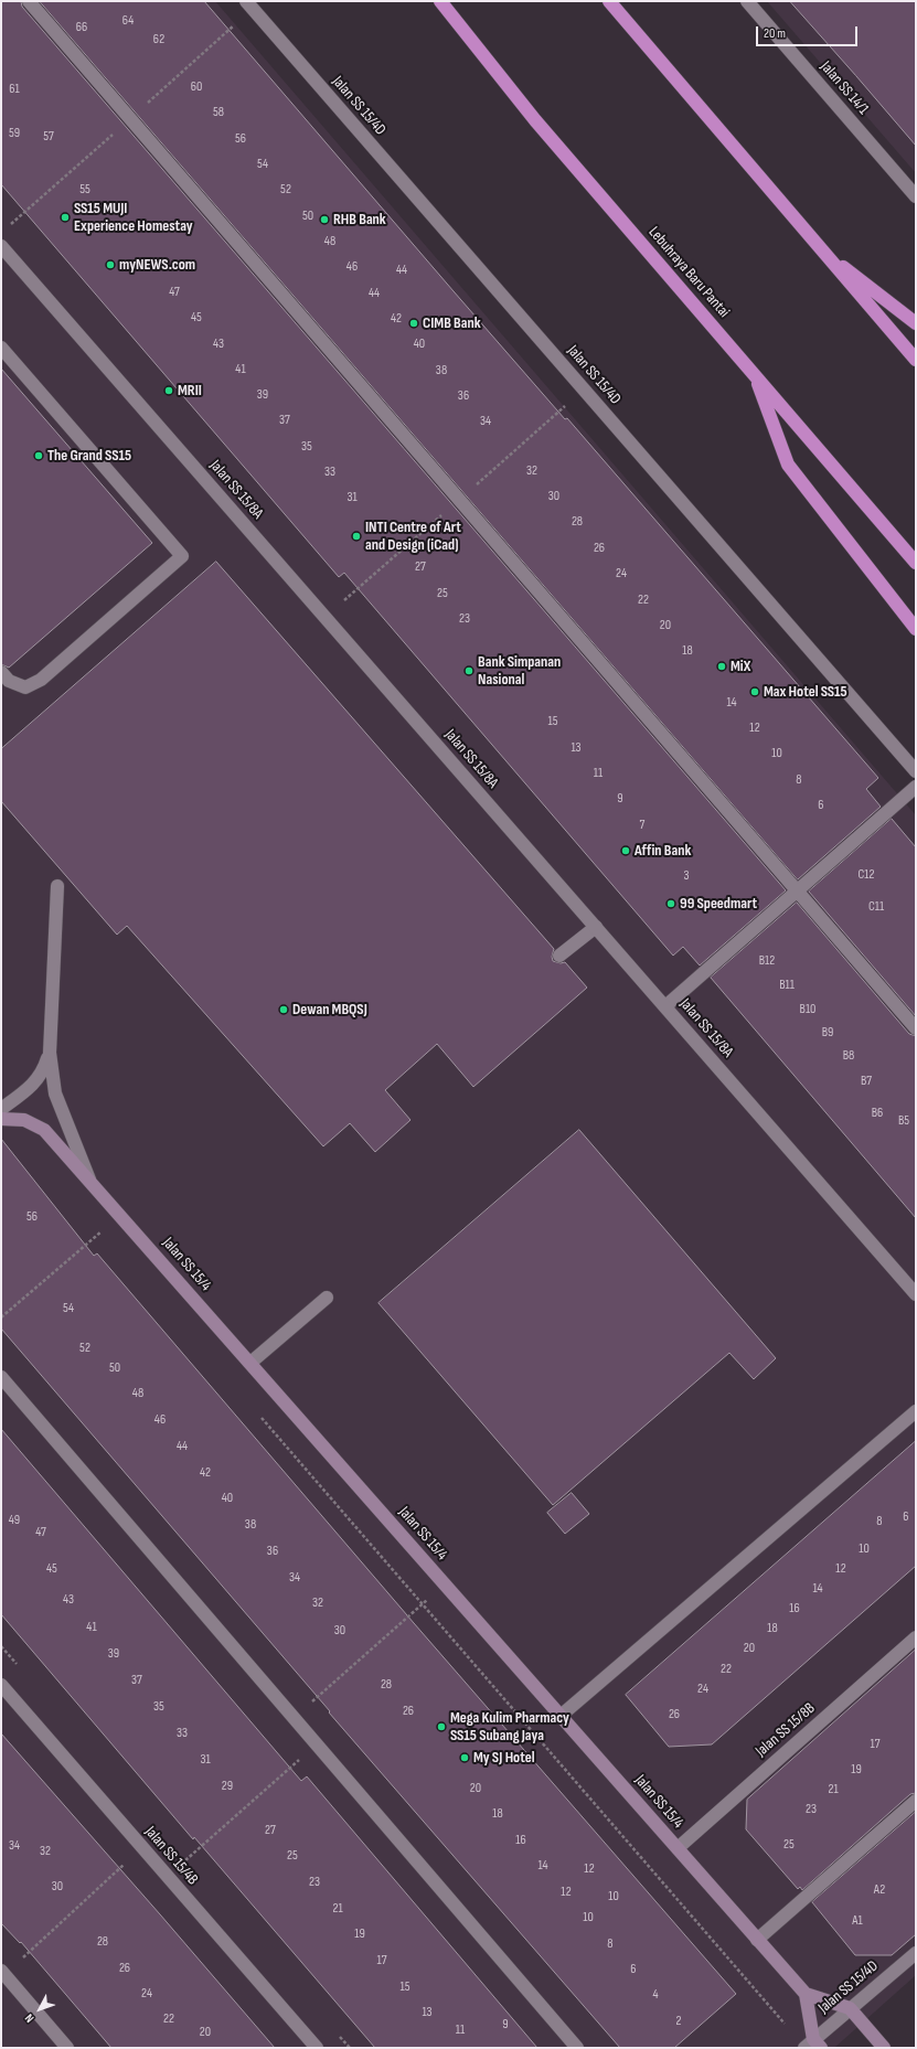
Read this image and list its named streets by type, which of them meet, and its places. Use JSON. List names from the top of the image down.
{
  "streets": {
    "highway": ["Lebuhraya Baru Pantai"],
    "street": [
      "Jalan SS 14/1",
      "Jalan SS 15/4D",
      "Jalan SS 15/8A",
      "Jalan SS 15/4",
      "Jalan SS 15/8B",
      "Jalan SS 15/4B"
    ]
  },
  "crossings": [
    ["Jalan SS 15/4", "Jalan SS 15/8B"]
  ],
  "places": [
    "SS15 MUJI Experience Homestay",
    "RHB Bank",
    "myNEWS.com",
    "CIMB Bank",
    "MRII",
    "The Grand SS15",
    "INTI Centre of Art and Design (iCad)",
    "MiX",
    "Bank Simpanan Nasional",
    "Max Hotel SS15",
    "Affin Bank",
    "99 Speedmart",
    "Dewan MBQSJ",
    "Mega Kulim Pharmacy SS15 Subang Jaya",
    "My SJ Hotel"
  ],
  "house_numbers": [
    "64",
    "66",
    "62",
    "60",
    "61",
    "58",
    "59",
    "57",
    "56",
    "54",
    "55",
    "52",
    "50",
    "48",
    "46",
    "44",
    "47",
    "44",
    "45",
    "42",
    "43",
    "40",
    "41",
    "38",
    "39",
    "36",
    "37",
    "34",
    "35",
    "32",
    "33",
    "30",
    "31",
    "28",
    "26",
    "27",
    "24",
    "25",
    "22",
    "23",
    "20",
    "18",
    "14",
    "15",
    "12",
    "13",
    "10",
    "11",
    "8",
    "9",
    "6",
    "7",
    "C12",
    "3",
    "C11",
    "B12",
    "B11",
    "B10",
    "B9",
    "B8",
    "B7",
    "B6",
    "B5",
    "56",
    "54",
    "52",
    "50",
    "48",
    "46",
    "44",
    "42",
    "40",
    "6",
    "49",
    "8",
    "38",
    "47",
    "10",
    "36",
    "45",
    "12",
    "34",
    "14",
    "43",
    "32",
    "16",
    "41",
    "18",
    "30",
    "20",
    "39",
    "22",
    "37",
    "28",
    "24",
    "35",
    "26",
    "26",
    "33",
    "17",
    "31",
    "19",
    "29",
    "20",
    "21",
    "23",
    "18",
    "27",
    "16",
    "25",
    "34",
    "32",
    "25",
    "14",
    "12",
    "23",
    "30",
    "A2",
    "12",
    "10",
    "21",
    "10",
    "A1",
    "19",
    "28",
    "8",
    "17",
    "26",
    "6",
    "15",
    "24",
    "4",
    "13",
    "22",
    "2",
    "9",
    "11",
    "20"
  ],
  "scale_bar": "20 m",
  "north": "bottom left"
}
